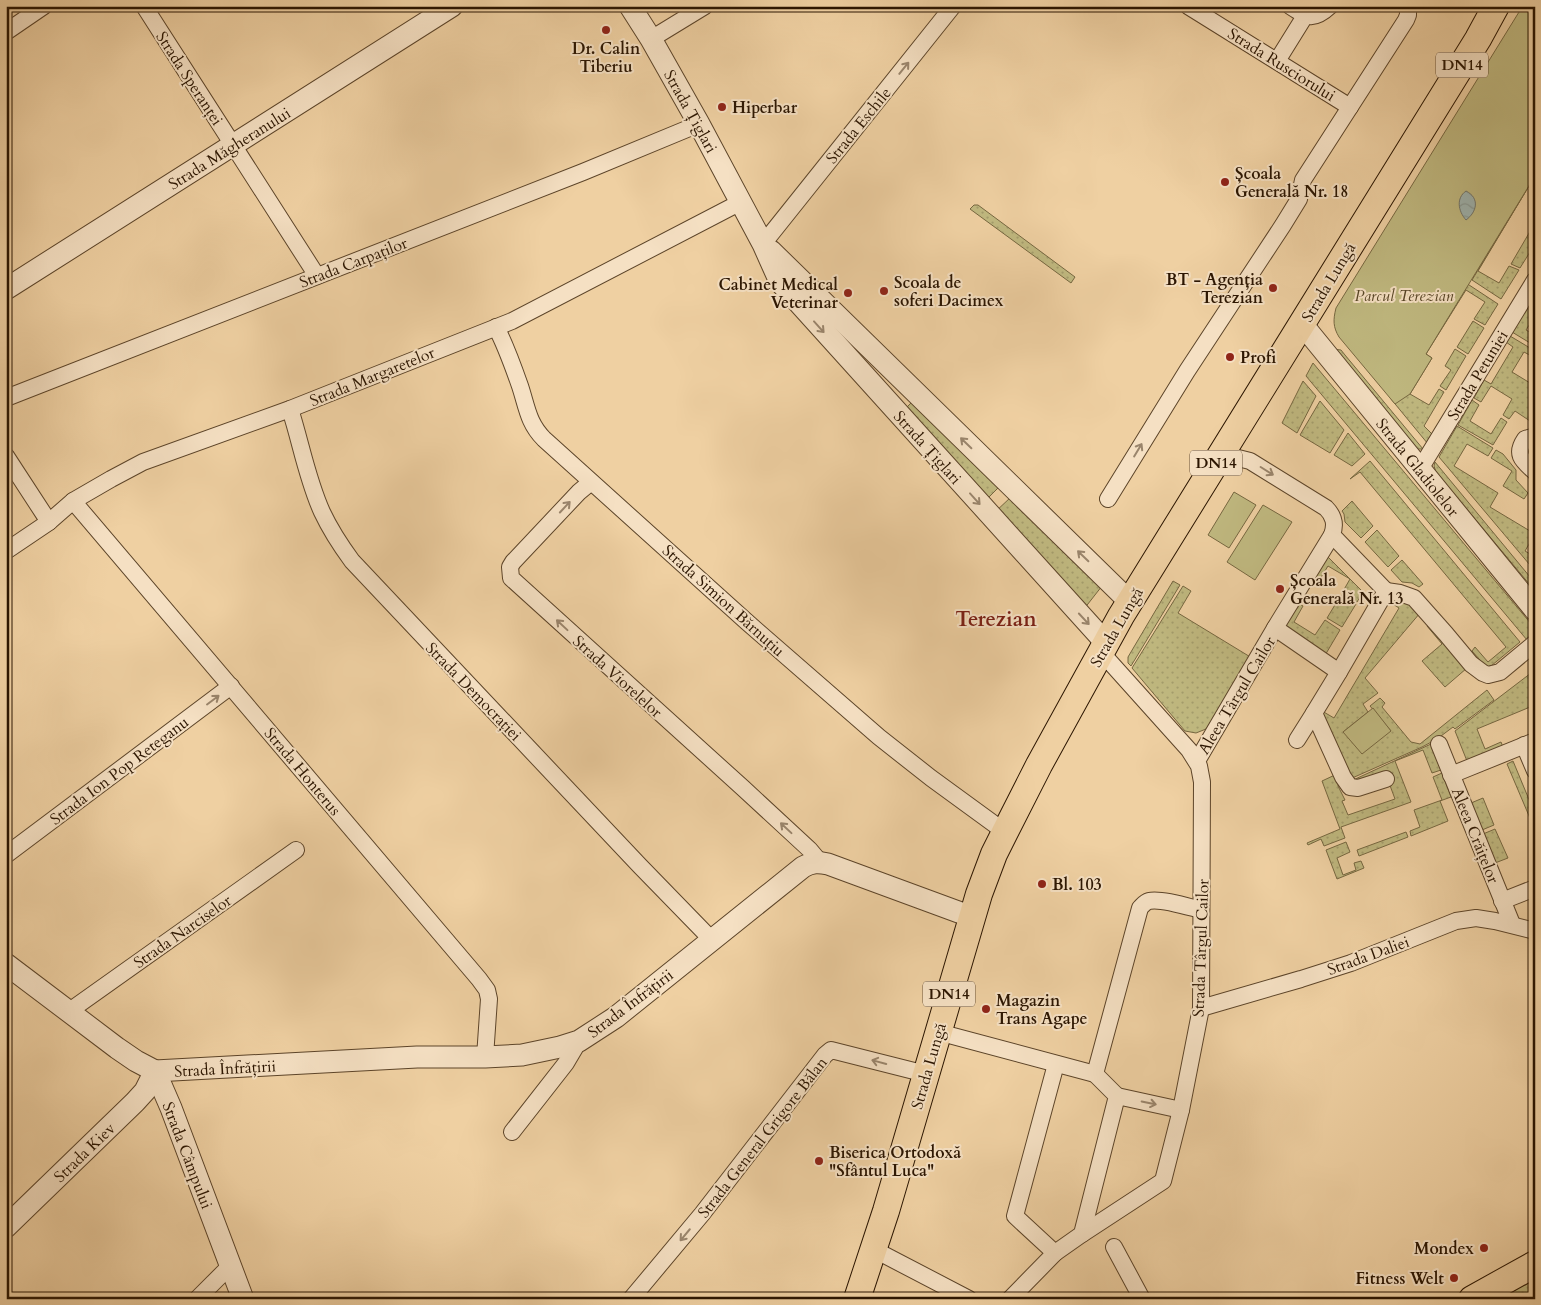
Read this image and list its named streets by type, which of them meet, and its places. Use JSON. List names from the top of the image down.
{
  "streets": {
    "main road": ["DN14", "Strada Lungă"],
    "street": [
      "Strada Rusciorului",
      "Strada Speranței",
      "Strada Țiglari",
      "Strada Eschile",
      "Strada Măgheranului",
      "Strada Carpaților",
      "Strada Petuniei",
      "Strada Margaretelor",
      "Strada Gladiolelor",
      "Strada Simion Bărnuțiu",
      "Strada Viorelelor",
      "Strada Democrației",
      "Aleea Târgul Cailor",
      "Strada Ion Pop Reteganu",
      "Strada Honterus",
      "Aleea Crăițelor",
      "Strada Narciselor",
      "Strada Târgul Cailor",
      "Strada Daliei",
      "Strada Înfrățirii",
      "Strada General Grigore Bălan",
      "Strada Kiev",
      "Strada Câmpului"
    ]
  },
  "crossings": [
    ["Strada Speranței", "Strada Măgheranului"],
    ["Strada Speranței", "Strada Carpaților"],
    ["Strada Țiglari", "Strada Eschile"],
    ["Strada Țiglari", "Strada Carpaților"],
    ["Strada Țiglari", "Strada Lungă"],
    ["Strada Țiglari", "Strada Margaretelor"],
    ["Strada Țiglari", "Strada Târgul Cailor"],
    ["Strada Lungă", "Strada Gladiolelor"],
    ["Strada Lungă", "Strada Simion Bărnuțiu"],
    ["Strada Lungă", "Strada Târgul Cailor"],
    ["Strada Lungă", "Strada General Grigore Bălan"],
    ["Strada Petuniei", "Strada Gladiolelor"],
    ["Strada Margaretelor", "Strada Simion Bărnuțiu"],
    ["Strada Margaretelor", "Strada Democrației"],
    ["Strada Margaretelor", "Strada Honterus"],
    ["Strada Simion Bărnuțiu", "Strada Viorelelor"],
    ["Strada Viorelelor", "Strada Înfrățirii"],
    ["Strada Democrației", "Strada Înfrățirii"],
    ["Aleea Târgul Cailor", "Strada Târgul Cailor"],
    ["Strada Ion Pop Reteganu", "Strada Honterus"],
    ["Strada Honterus", "Strada Înfrățirii"],
    ["Aleea Crăițelor", "Strada Daliei"],
    ["Strada Târgul Cailor", "Strada Daliei"],
    ["Strada Înfrățirii", "Strada Kiev"],
    ["Strada Înfrățirii", "Strada Câmpului"],
    ["Strada Kiev", "Strada Câmpului"]
  ],
  "one_way": [
    "Strada Eschile",
    "Strada Viorelelor",
    "Strada Ion Pop Reteganu",
    "Strada General Grigore Bălan"
  ],
  "districts": ["Terezian"],
  "parks": ["Parcul Terezian"],
  "places": [
    "Dr. Calin Tiberiu",
    "Hiperbar",
    "Școala Generală Nr. 18",
    "BT - Agenția Terezian",
    "Scoala de soferi Dacimex",
    "Cabinet Medical Veterinar",
    "Profi",
    "Școala Generală Nr. 13",
    "Bl. 103",
    "Magazin Trans Agape",
    "Biserica Ortodoxă \"Sfântul Luca\"",
    "Mondex",
    "Fitness Welt"
  ]
}
